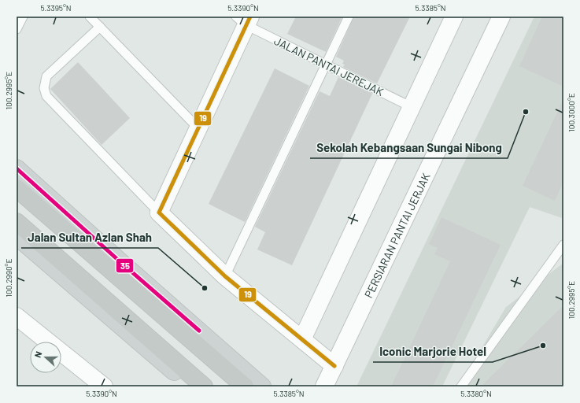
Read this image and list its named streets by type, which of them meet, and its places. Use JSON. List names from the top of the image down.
{
  "streets": {
    "street": ["PERSIARAN PANTAI JERJAK"],
    "lane": ["JALAN PANTAI JEREJAK"]
  },
  "places": ["Sekolah Kebangsaan Sungai Nibong", "Jalan Sultan Azlan Shah", "Iconic Marjorie Hotel"],
  "lines": ["transit line 19", "transit line 35"],
  "north": "left",
  "coordinates": [
    "5.3395°N",
    "5.3390°N",
    "5.3385°N",
    "100.2995°E",
    "100.3000°E",
    "100.2990°E",
    "5.3380°N"
  ]
}
